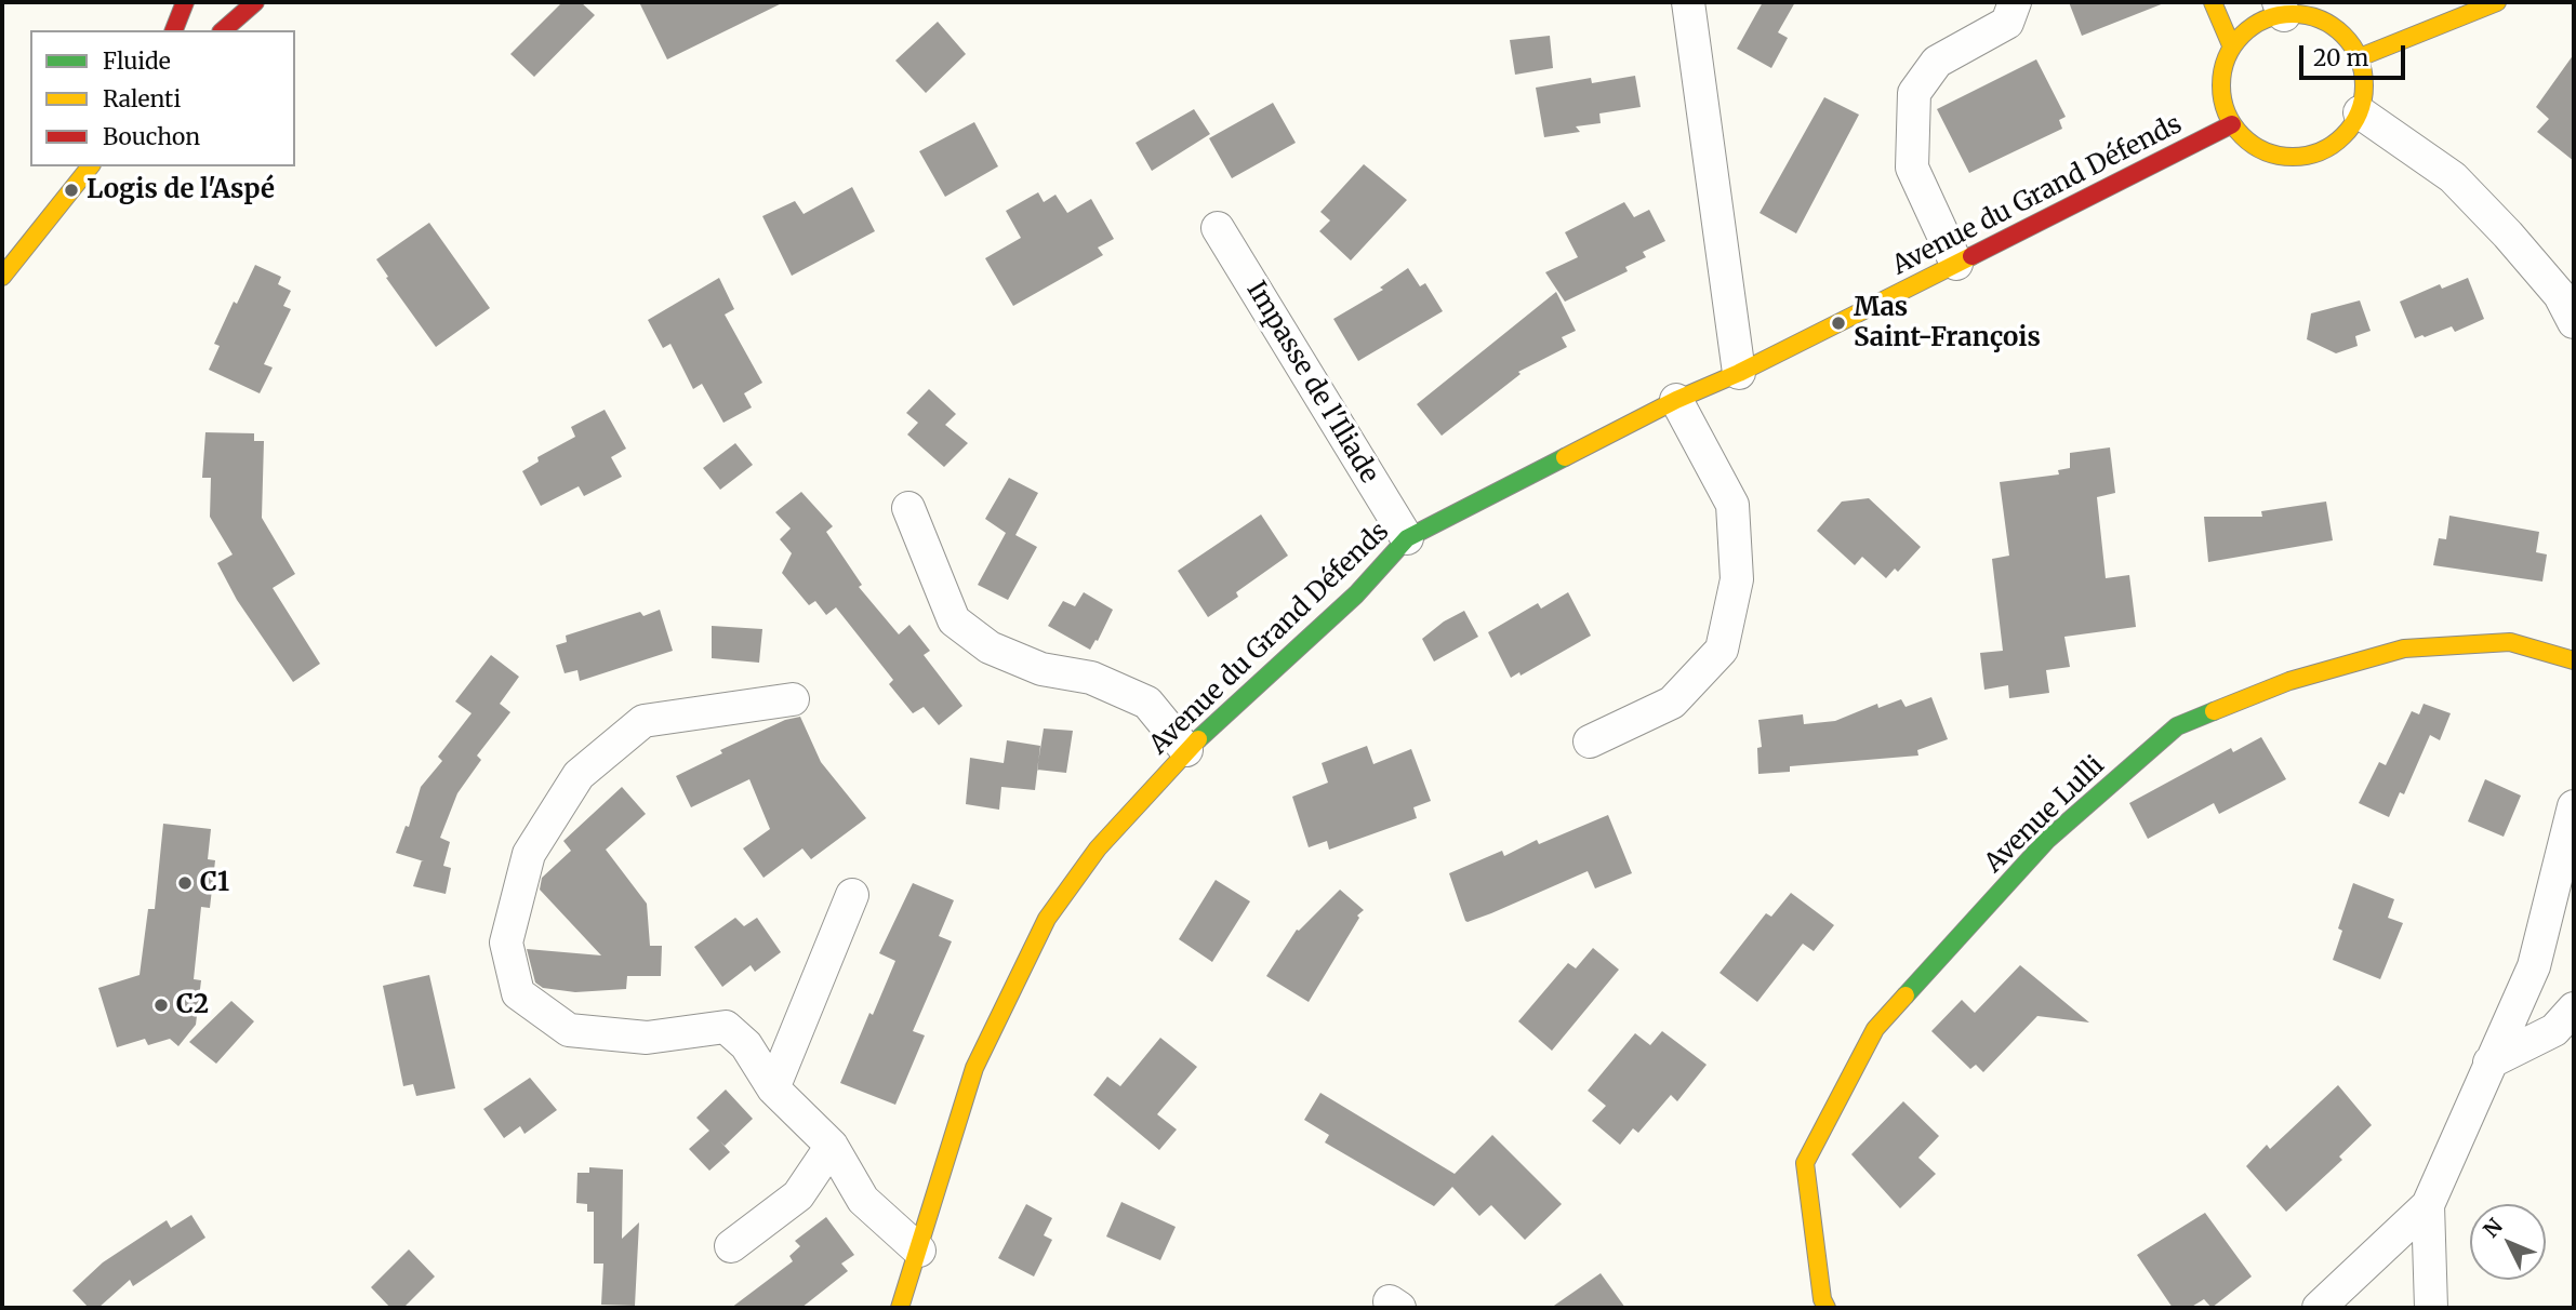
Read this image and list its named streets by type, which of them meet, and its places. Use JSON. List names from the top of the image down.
{
  "streets": {
    "street": ["Avenue du Grand Défends", "Impasse de l'Iliade", "Avenue Lulli"]
  },
  "crossings": [
    ["Avenue du Grand Défends", "Impasse de l'Iliade"]
  ],
  "places": [
    "Logis de l'Aspé",
    "Mas Saint-François",
    "C1",
    "C2"
  ],
  "legend": ["Fluide", "Ralenti", "Bouchon"],
  "scale_bar": "20 m",
  "north": "top left"
}
